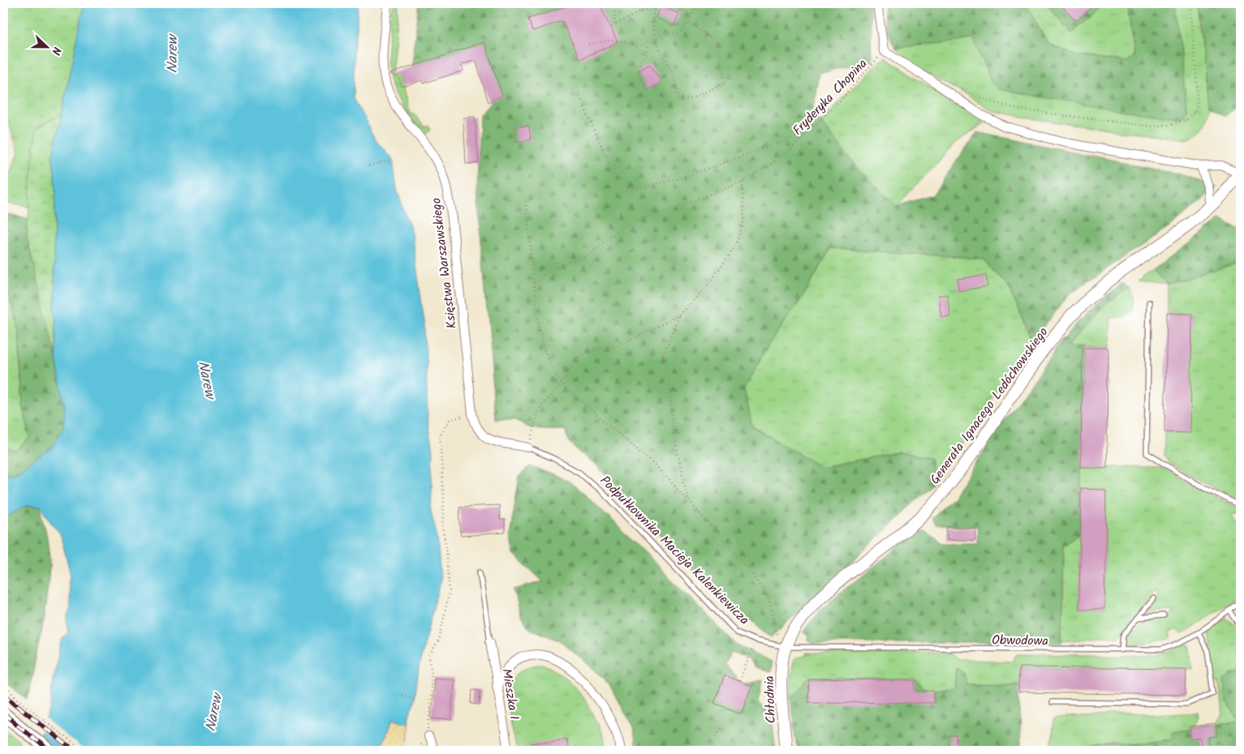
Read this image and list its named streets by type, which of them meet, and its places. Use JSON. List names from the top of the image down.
{
  "streets": {
    "street": [
      "Księstwa Warszawskiego",
      "Generała Ignacego Ledóchowskiego",
      "Podpułkownika Macieja Kalenkiewicza",
      "Mieszka I",
      "Chłodnia"
    ],
    "lane": ["Obwodowa"],
    "path": ["Fryderyka Chopina"]
  },
  "crossings": [
    ["Księstwa Warszawskiego", "Podpułkownika Macieja Kalenkiewicza"],
    ["Generała Ignacego Ledóchowskiego", "Podpułkownika Macieja Kalenkiewicza"],
    ["Generała Ignacego Ledóchowskiego", "Obwodowa"],
    ["Generała Ignacego Ledóchowskiego", "Chłodnia"],
    ["Podpułkownika Macieja Kalenkiewicza", "Obwodowa"],
    ["Podpułkownika Macieja Kalenkiewicza", "Chłodnia"],
    ["Obwodowa", "Chłodnia"]
  ],
  "water": ["Narew"],
  "north": "right"
}
